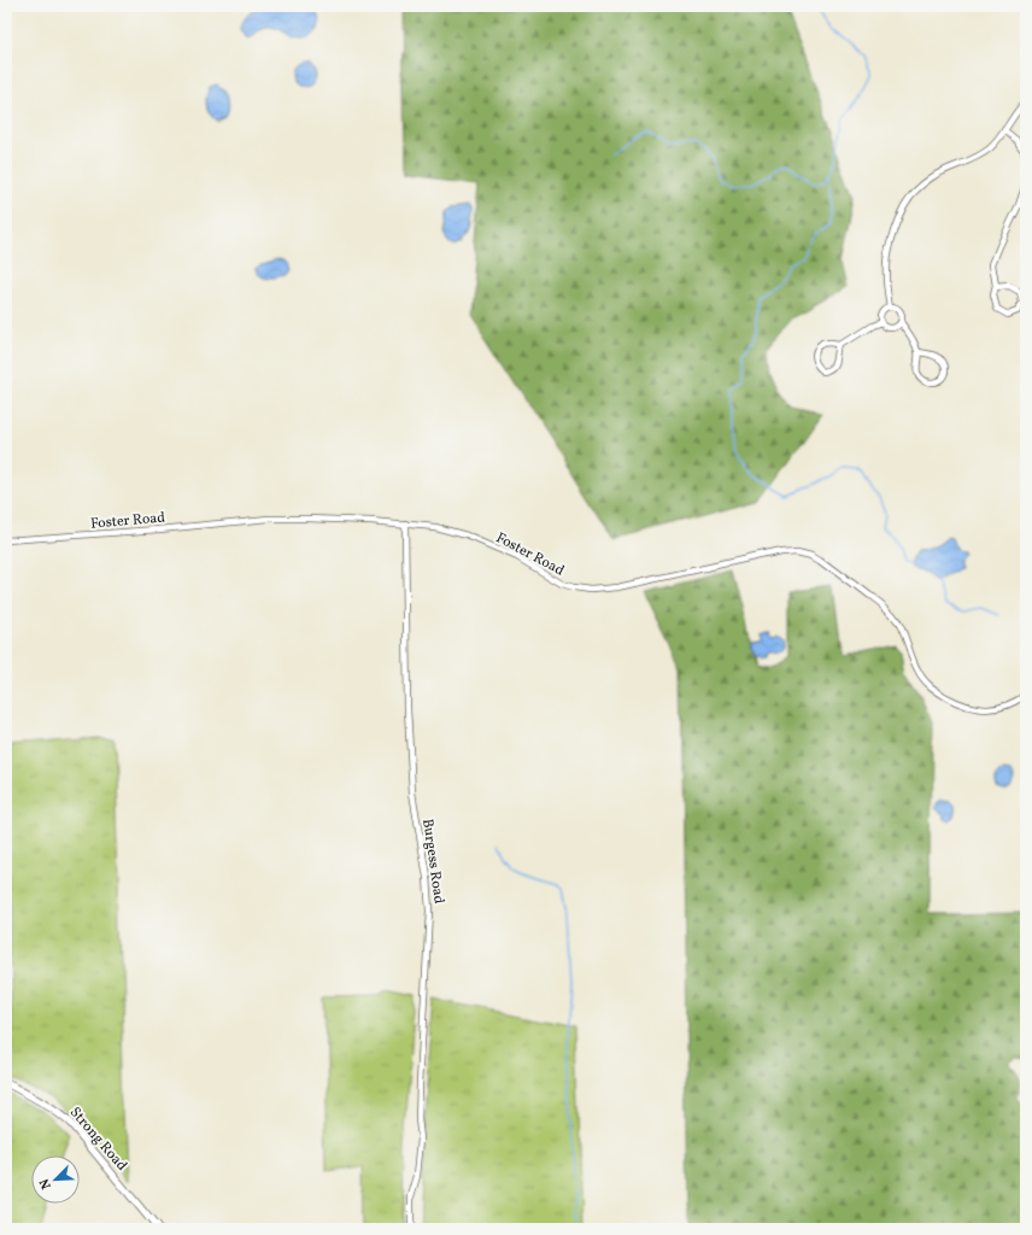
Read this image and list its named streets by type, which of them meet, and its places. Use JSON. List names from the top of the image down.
{
  "streets": {
    "street": ["Foster Road", "Burgess Road", "Strong Road"]
  },
  "crossings": [
    ["Foster Road", "Burgess Road"]
  ],
  "north": "bottom left"
}
